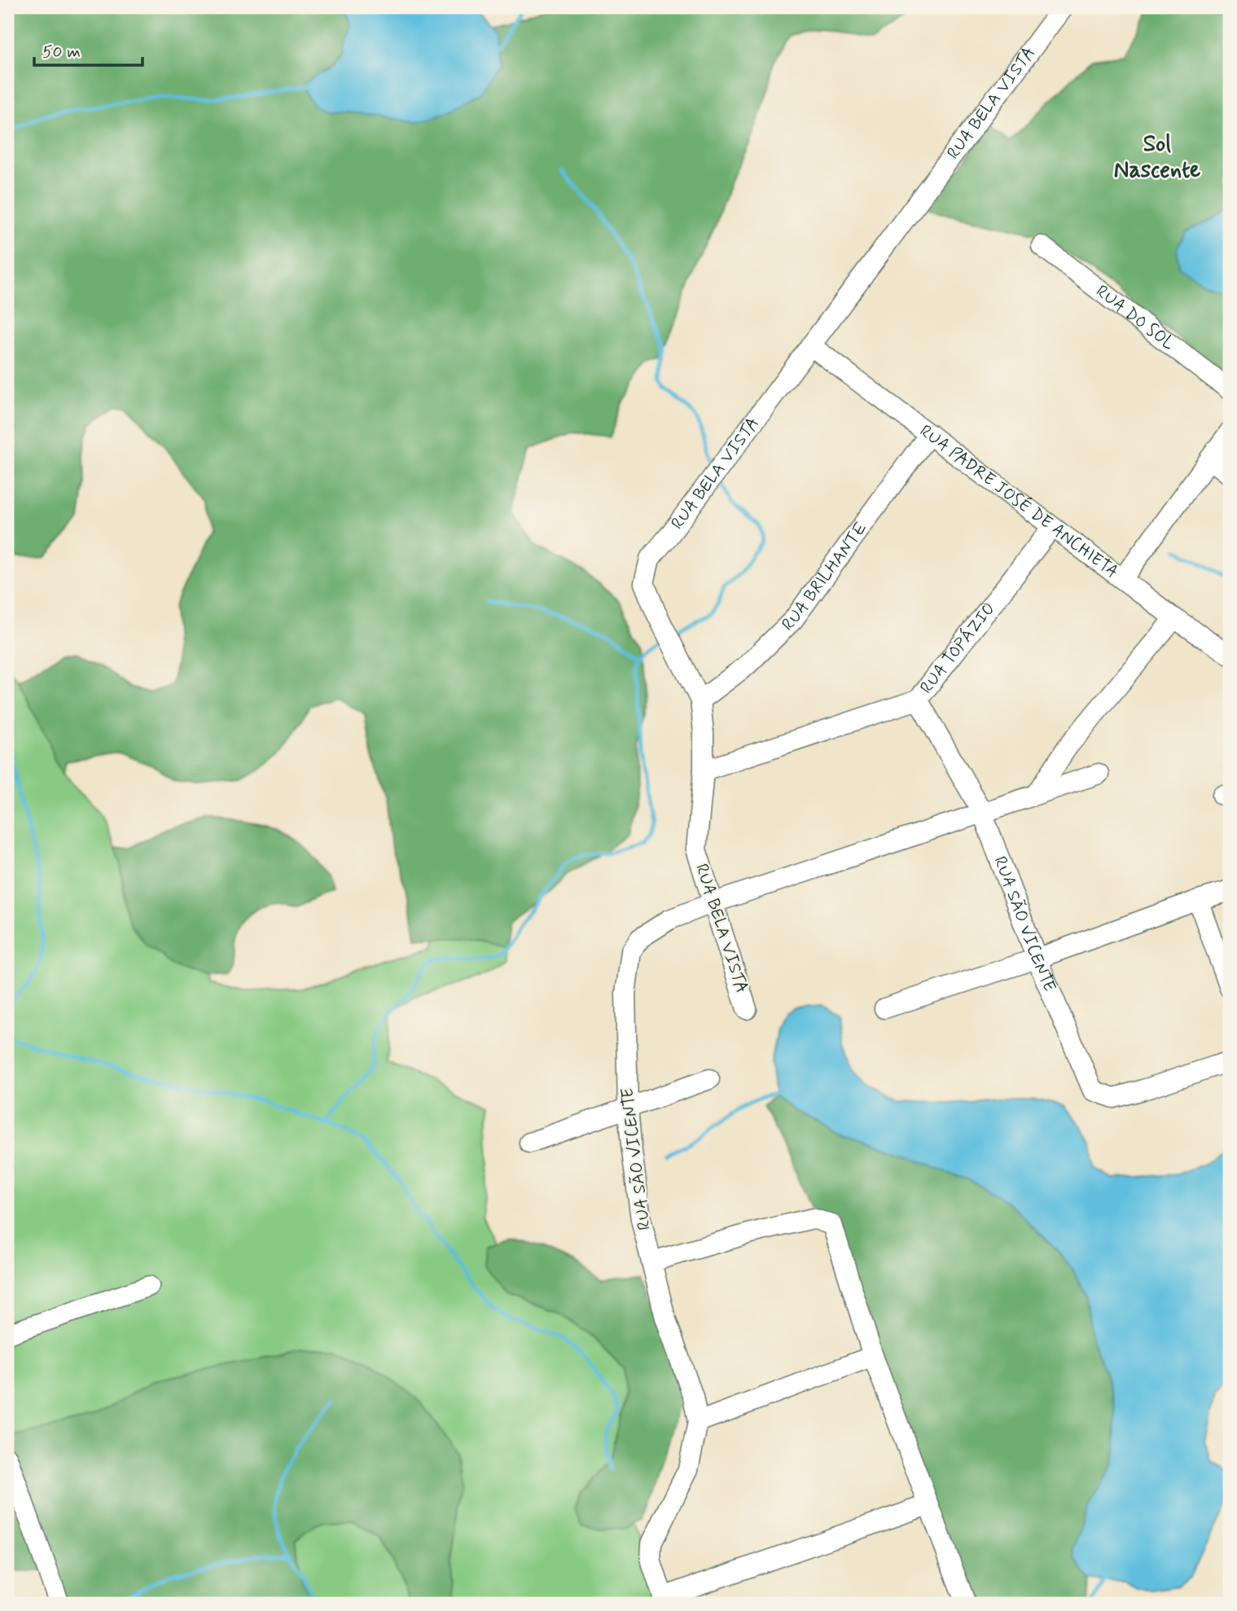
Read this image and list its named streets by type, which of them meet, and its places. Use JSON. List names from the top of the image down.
{
  "streets": {
    "street": [
      "RUA BELA VISTA",
      "RUA DO SOL",
      "RUA PADRE JOSÉ DE ANCHIETA",
      "RUA BRILHANTE",
      "RUA TOPÁZIO",
      "RUA SÃO VICENTE"
    ]
  },
  "crossings": [
    ["RUA BELA VISTA", "RUA PADRE JOSÉ DE ANCHIETA"],
    ["RUA BELA VISTA", "RUA BRILHANTE"],
    ["RUA BELA VISTA", "RUA TOPÁZIO"],
    ["RUA BELA VISTA", "RUA SÃO VICENTE"],
    ["RUA PADRE JOSÉ DE ANCHIETA", "RUA BRILHANTE"],
    ["RUA PADRE JOSÉ DE ANCHIETA", "RUA TOPÁZIO"],
    ["RUA TOPÁZIO", "RUA SÃO VICENTE"]
  ],
  "districts": ["Sol Nascente"],
  "scale_bar": "50 m"
}
